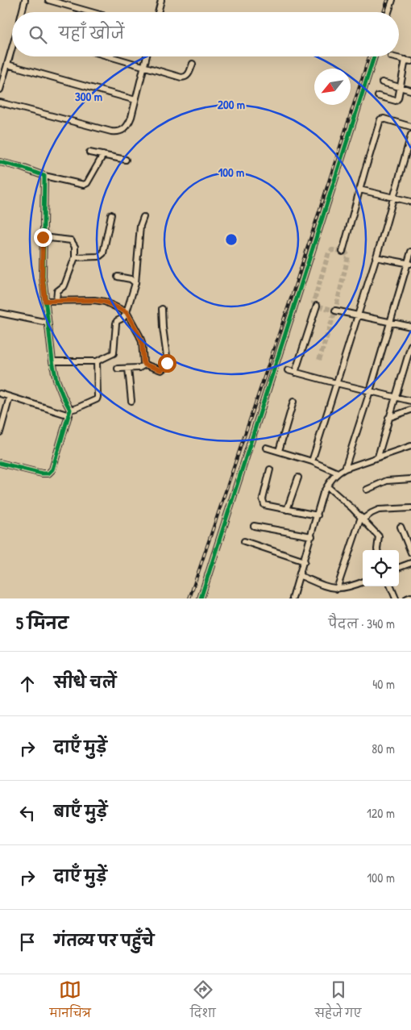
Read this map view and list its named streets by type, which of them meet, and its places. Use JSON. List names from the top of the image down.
{
  "north": "bottom left",
  "page": {
    "search": "यहाँ खोजें",
    "heading": ["5 मिनट", "पैदल · 340 m"],
    "list": [
      ["सीधे चलें", "40 m"],
      ["दाएँ मुड़ें", "80 m"],
      ["बाएँ मुड़ें", "120 m"],
      ["दाएँ मुड़ें", "100 m"],
      "गंतव्य पर पहुँचे"
    ],
    "nav": ["मानचित्र", "दिशा", "सहेजे गए"]
  },
  "rings": ["300 m", "200 m", "100 m"]
}
